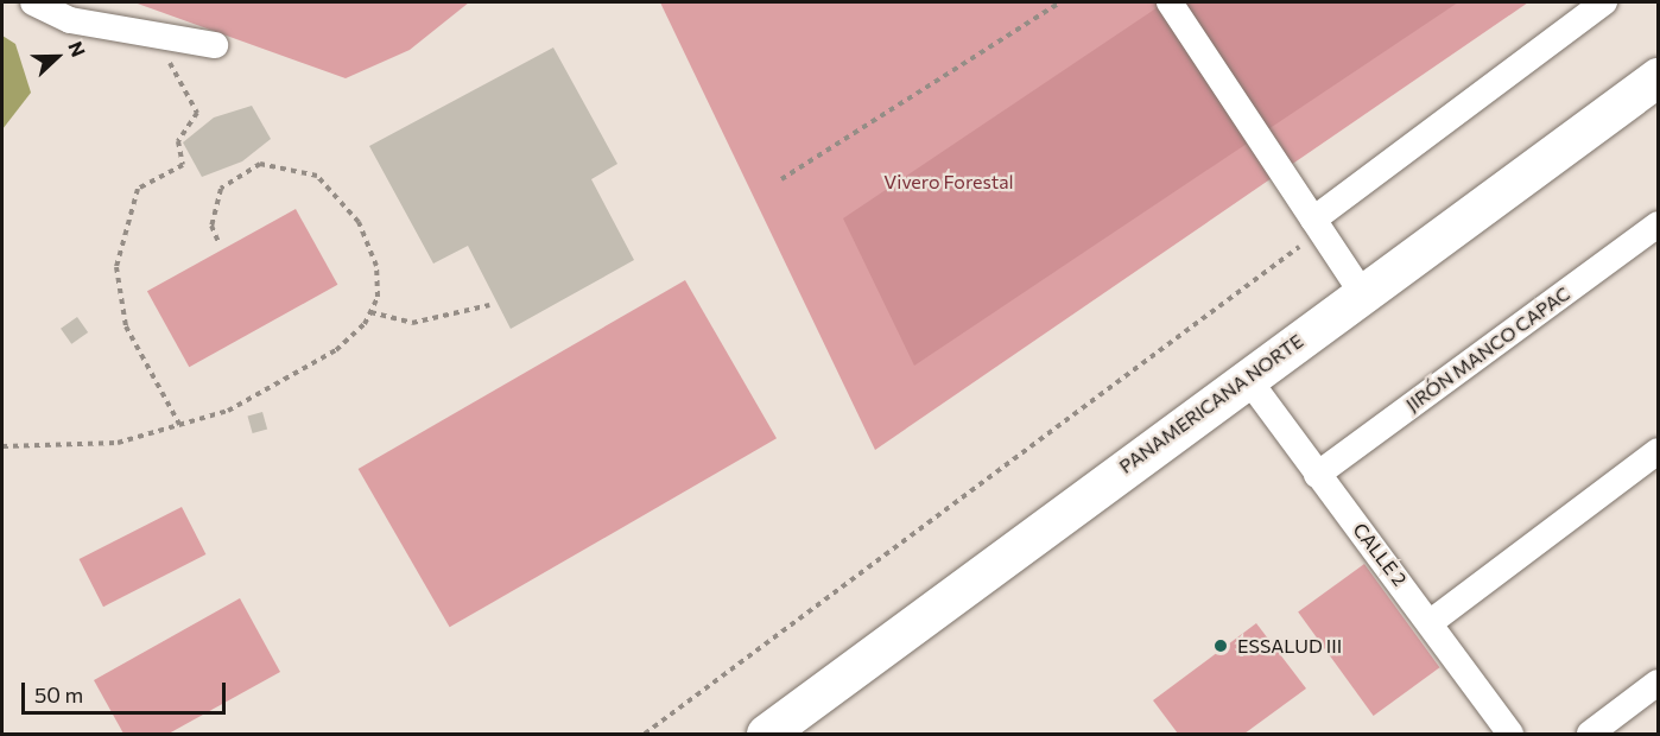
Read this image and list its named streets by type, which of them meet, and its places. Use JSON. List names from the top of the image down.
{
  "streets": {
    "highway": ["PANAMERICANA NORTE"],
    "street": ["JIRÓN MANCO CAPAC", "CALLE 2"]
  },
  "crossings": [
    ["JIRÓN MANCO CAPAC", "CALLE 2"],
    ["PANAMERICANA NORTE", "CALLE 2"]
  ],
  "parks": ["Vivero Forestal"],
  "places": ["ESSALUD III"],
  "scale_bar": "50 m",
  "north": "right"
}
